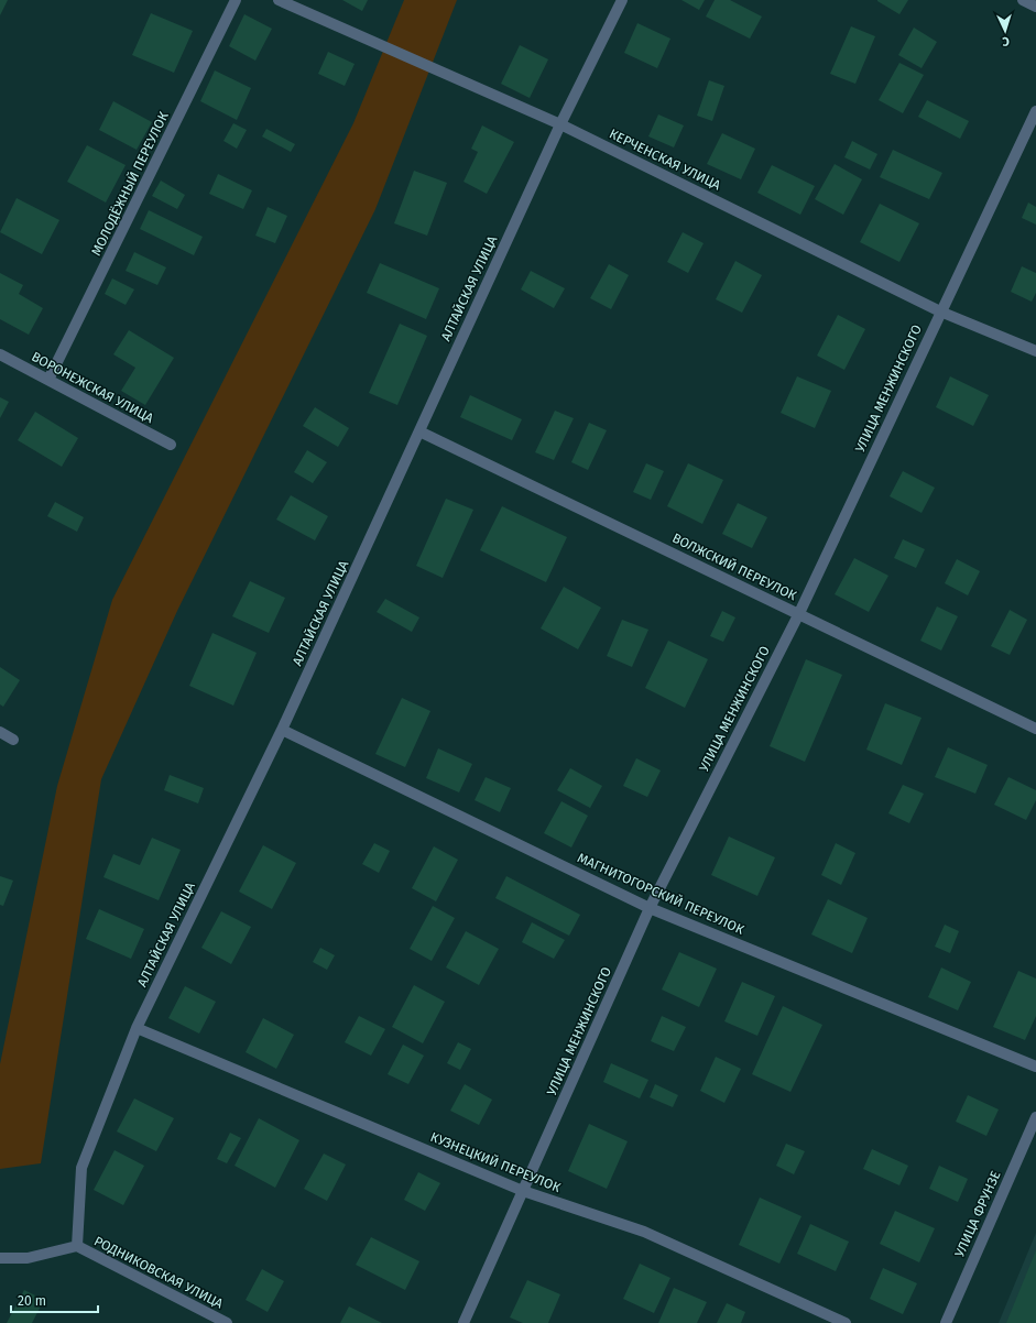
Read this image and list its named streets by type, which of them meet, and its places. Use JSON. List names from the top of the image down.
{
  "streets": {
    "street": [
      "КЕРЧЕНСКАЯ УЛИЦА",
      "МОЛОДЁЖНЫЙ ПЕРЕУЛОК",
      "АЛТАЙСКАЯ УЛИЦА",
      "ВОРОНЕЖСКАЯ УЛИЦА",
      "УЛИЦА МЕНЖИНСКОГО",
      "ВОЛЖСКИЙ ПЕРЕУЛОК",
      "МАГНИТОГОРСКИЙ ПЕРЕУЛОК",
      "КУЗНЕЦКИЙ ПЕРЕУЛОК",
      "УЛИЦА ФРУНЗЕ",
      "РОДНИКОВСКАЯ УЛИЦА"
    ]
  },
  "crossings": [
    ["КЕРЧЕНСКАЯ УЛИЦА", "АЛТАЙСКАЯ УЛИЦА"],
    ["КЕРЧЕНСКАЯ УЛИЦА", "УЛИЦА МЕНЖИНСКОГО"],
    ["МОЛОДЁЖНЫЙ ПЕРЕУЛОК", "ВОРОНЕЖСКАЯ УЛИЦА"],
    ["АЛТАЙСКАЯ УЛИЦА", "ВОЛЖСКИЙ ПЕРЕУЛОК"],
    ["АЛТАЙСКАЯ УЛИЦА", "МАГНИТОГОРСКИЙ ПЕРЕУЛОК"],
    ["АЛТАЙСКАЯ УЛИЦА", "КУЗНЕЦКИЙ ПЕРЕУЛОК"],
    ["АЛТАЙСКАЯ УЛИЦА", "РОДНИКОВСКАЯ УЛИЦА"],
    ["УЛИЦА МЕНЖИНСКОГО", "ВОЛЖСКИЙ ПЕРЕУЛОК"],
    ["УЛИЦА МЕНЖИНСКОГО", "МАГНИТОГОРСКИЙ ПЕРЕУЛОК"],
    ["УЛИЦА МЕНЖИНСКОГО", "КУЗНЕЦКИЙ ПЕРЕУЛОК"]
  ],
  "scale_bar": "20 m",
  "north": "bottom"
}
